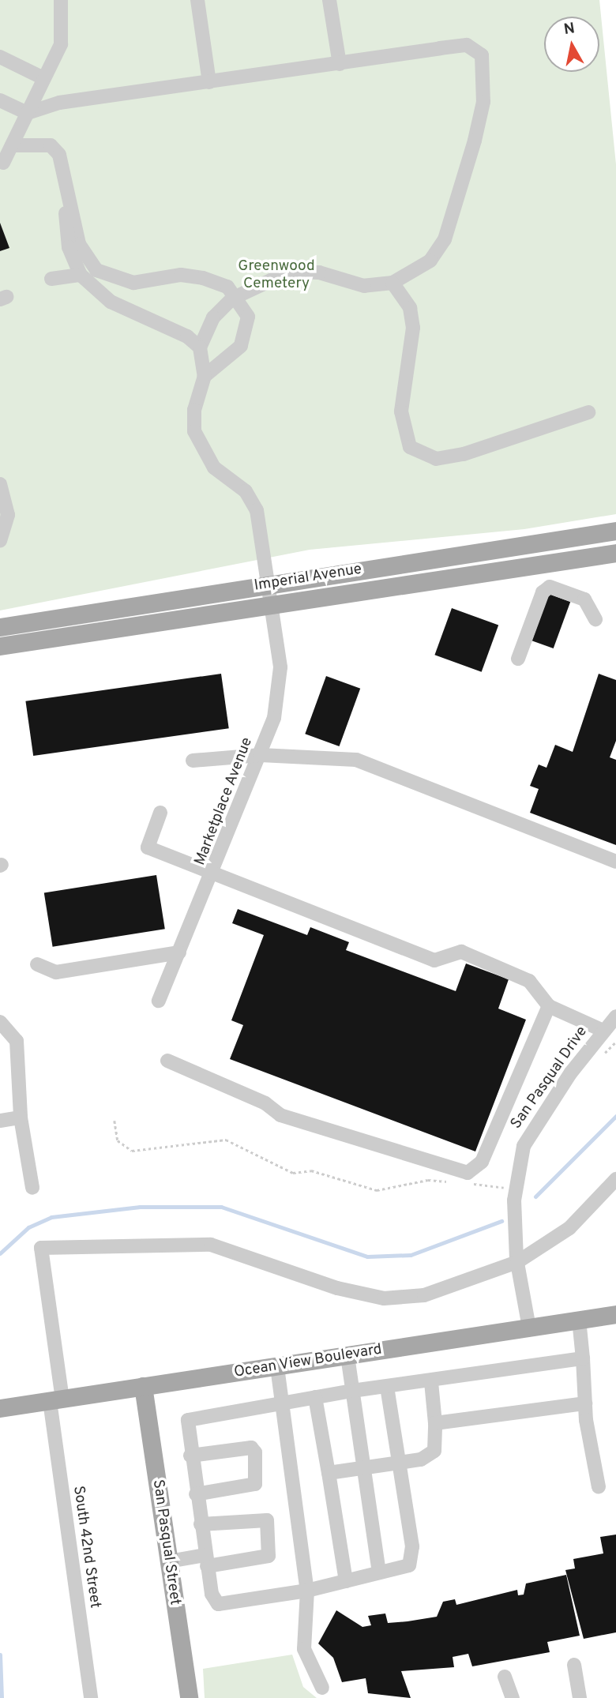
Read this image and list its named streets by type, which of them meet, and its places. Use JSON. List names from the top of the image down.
{
  "streets": {
    "main road": ["Imperial Avenue", "Ocean View Boulevard", "San Pasqual Street"],
    "street": ["Marketplace Avenue", "San Pasqual Drive", "South 42nd Street"]
  },
  "crossings": [
    ["Imperial Avenue", "Marketplace Avenue"],
    ["San Pasqual Drive", "Ocean View Boulevard"],
    ["Ocean View Boulevard", "San Pasqual Street"],
    ["Ocean View Boulevard", "South 42nd Street"]
  ],
  "parks": ["Greenwood Cemetery"],
  "north": "top"
}
